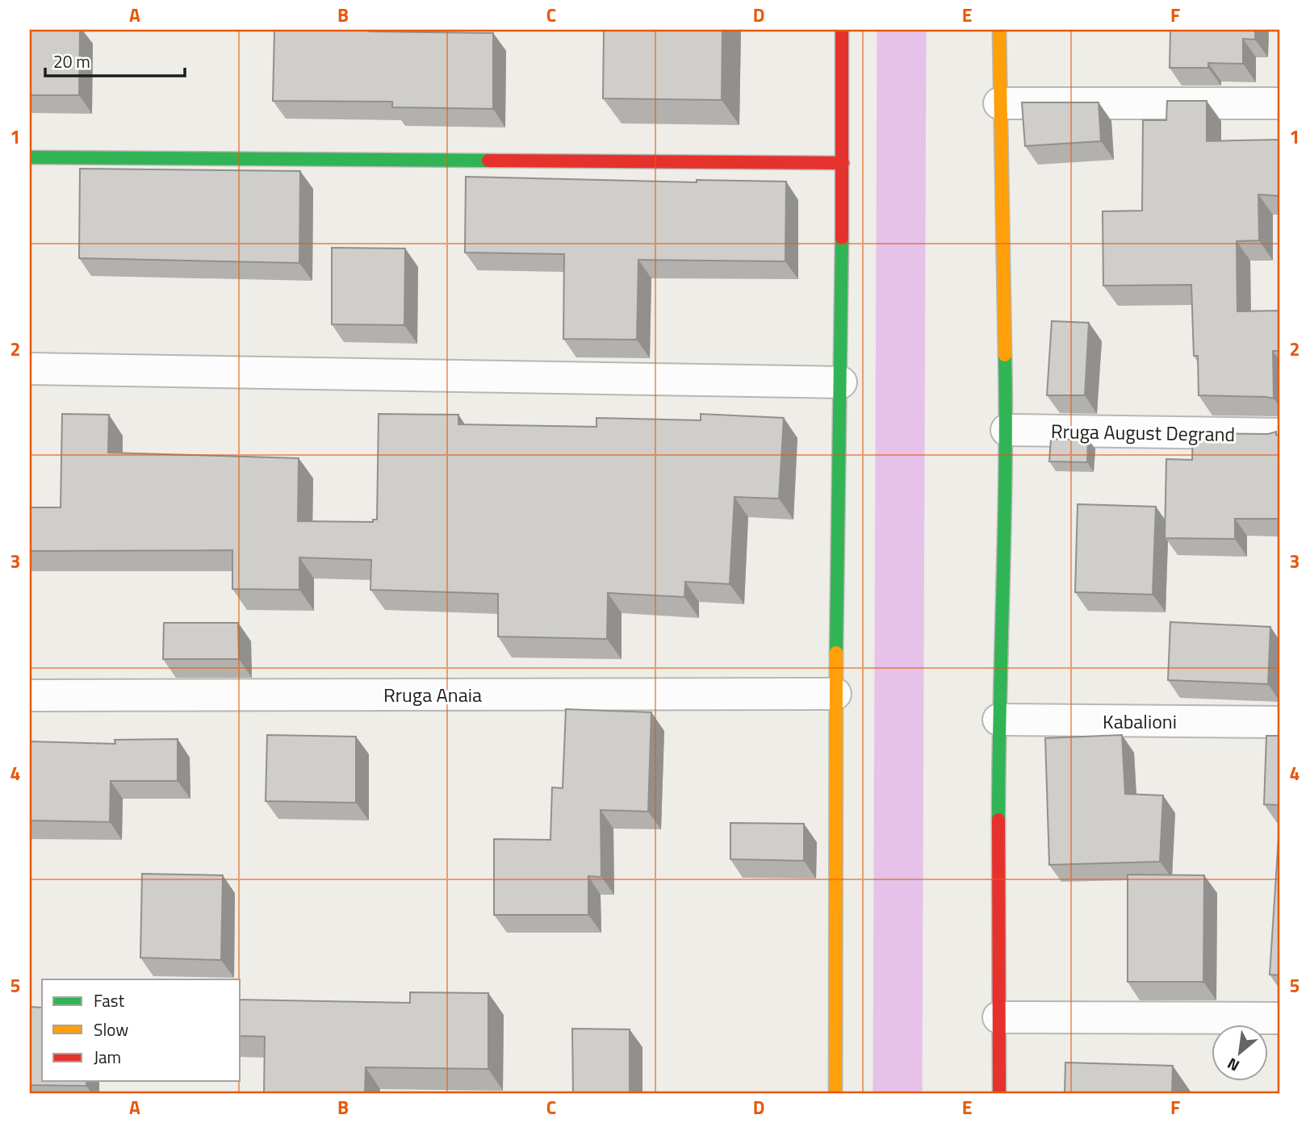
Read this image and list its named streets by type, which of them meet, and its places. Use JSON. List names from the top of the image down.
{
  "streets": {
    "street": ["Rruga August Degrand", "Rruga Anaia", "Kabalioni"]
  },
  "legend": ["Fast", "Slow", "Jam"],
  "scale_bar": "20 m",
  "north": "bottom left",
  "grid": {
    "columns": [
      "A",
      "B",
      "C",
      "D",
      "E",
      "F"
    ],
    "rows": [
      "1",
      "2",
      "3",
      "4",
      "5"
    ]
  }
}
